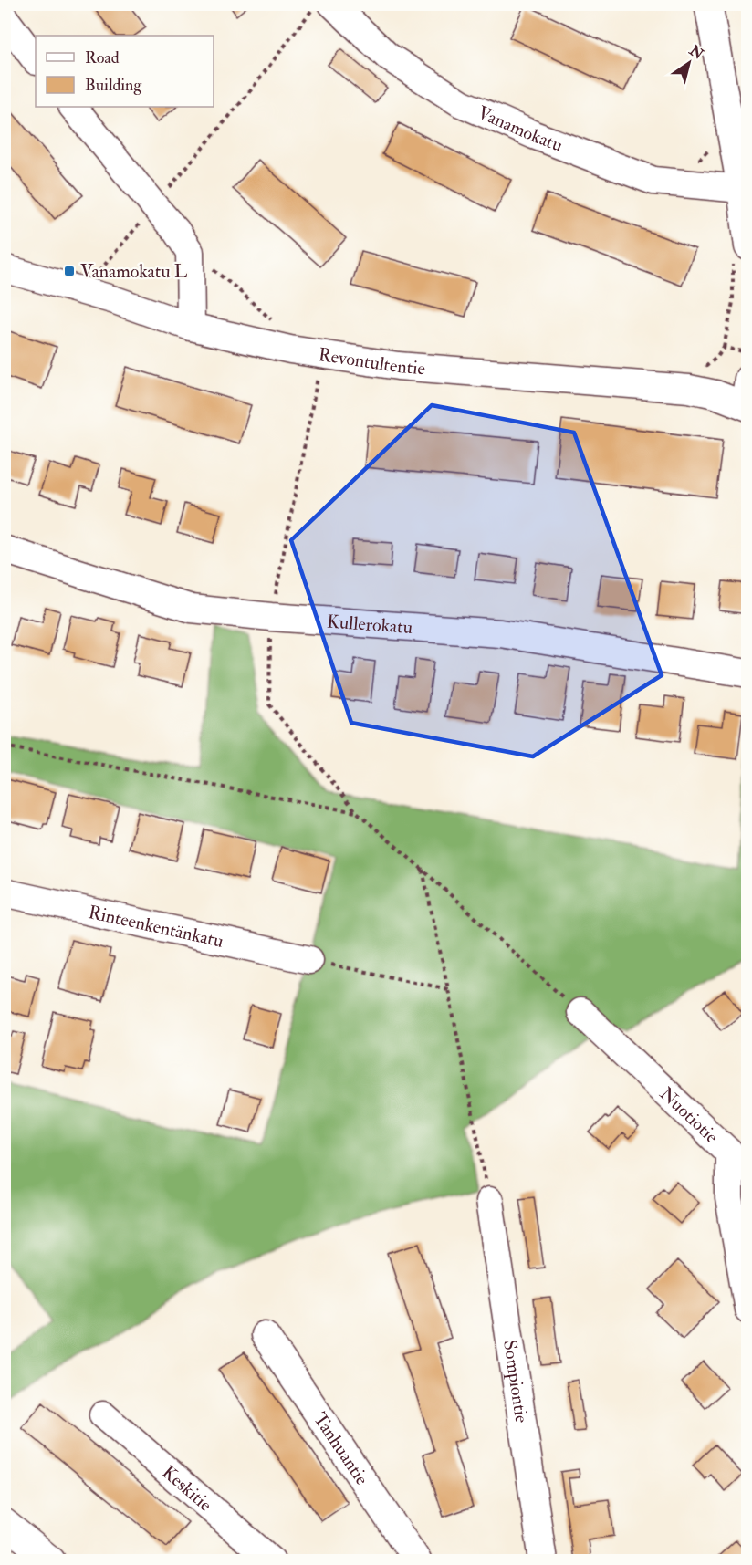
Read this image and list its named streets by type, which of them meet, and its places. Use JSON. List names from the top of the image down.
{
  "streets": {
    "street": [
      "Vanamokatu",
      "Revontultentie",
      "Kullerokatu",
      "Rinteenkentänkatu",
      "Nuotiotie",
      "Sompiontie",
      "Tanhuantie",
      "Keskitie"
    ]
  },
  "places": {
    "transit": ["Vanamokatu L"]
  },
  "legend": ["Road", "Building"],
  "north": "top right"
}
